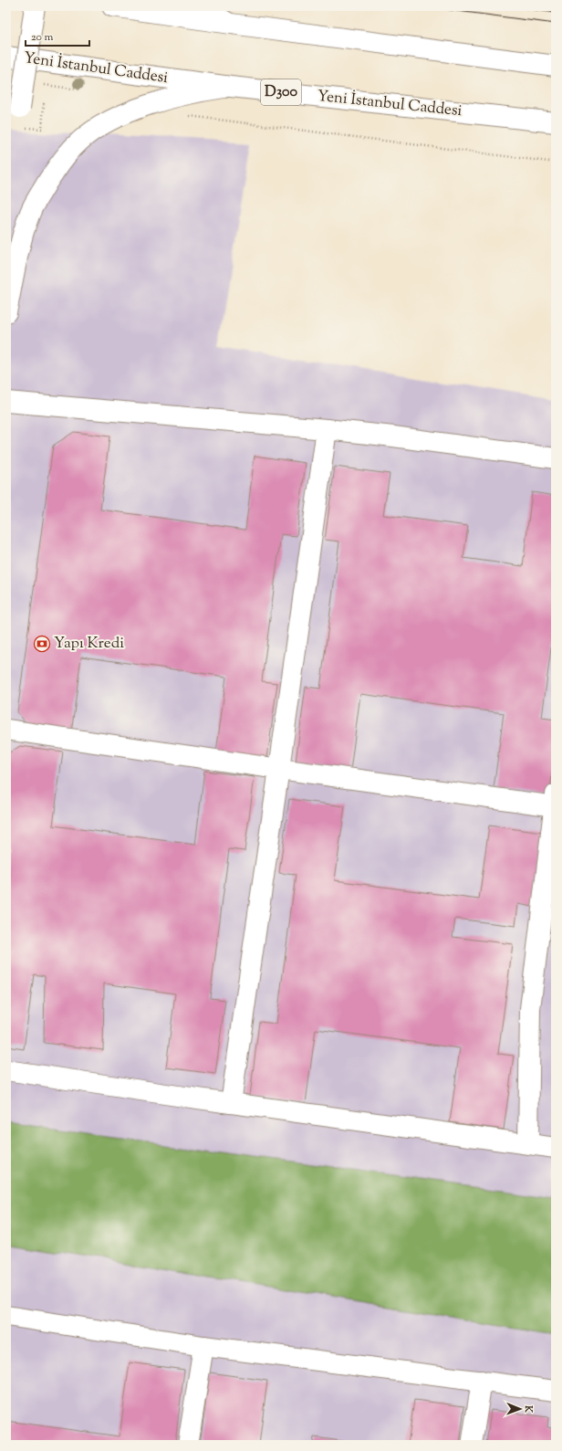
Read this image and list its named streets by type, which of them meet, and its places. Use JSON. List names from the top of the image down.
{
  "streets": {
    "main road": ["Yeni İstanbul Caddesi", "D300"]
  },
  "places": {
    "bank": ["Yapı Kredi"]
  },
  "scale_bar": "20 m",
  "north": "right"
}
